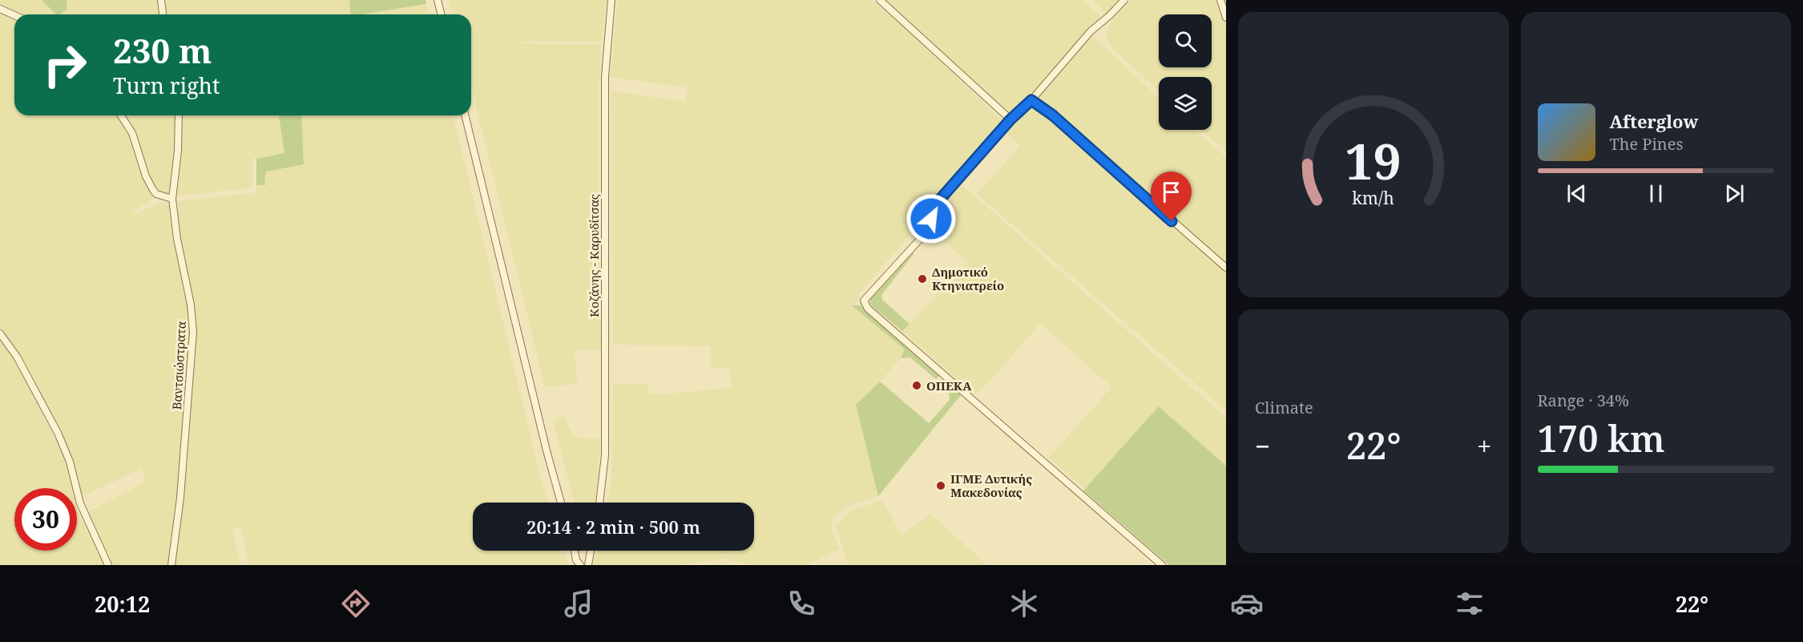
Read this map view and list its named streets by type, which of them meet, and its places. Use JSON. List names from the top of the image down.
{
  "streets": {
    "street": ["Κοζάνης - Καρυδίτσας", "Βαντσιώστρατα"]
  },
  "places": ["Δημοτικό Κτηνιατρείο", "ΟΠΕΚΑ", "ΙΓΜΕ Δυτικής Μακεδονίας"],
  "page": {
    "turn": ["230 m", "Turn right"],
    "song": ["Afterglow", "The Pines"],
    "tile": [
      "Climate",
      ["Range · 34%", "170 km"]
    ],
    "heat": ["−", "22°", "+"],
    "limit": "30",
    "trip": "20:14 · 2 min · 500 m",
    "tabs": ["20:12", "22°"],
    "gauge": ["19", "km/h"]
  }
}
